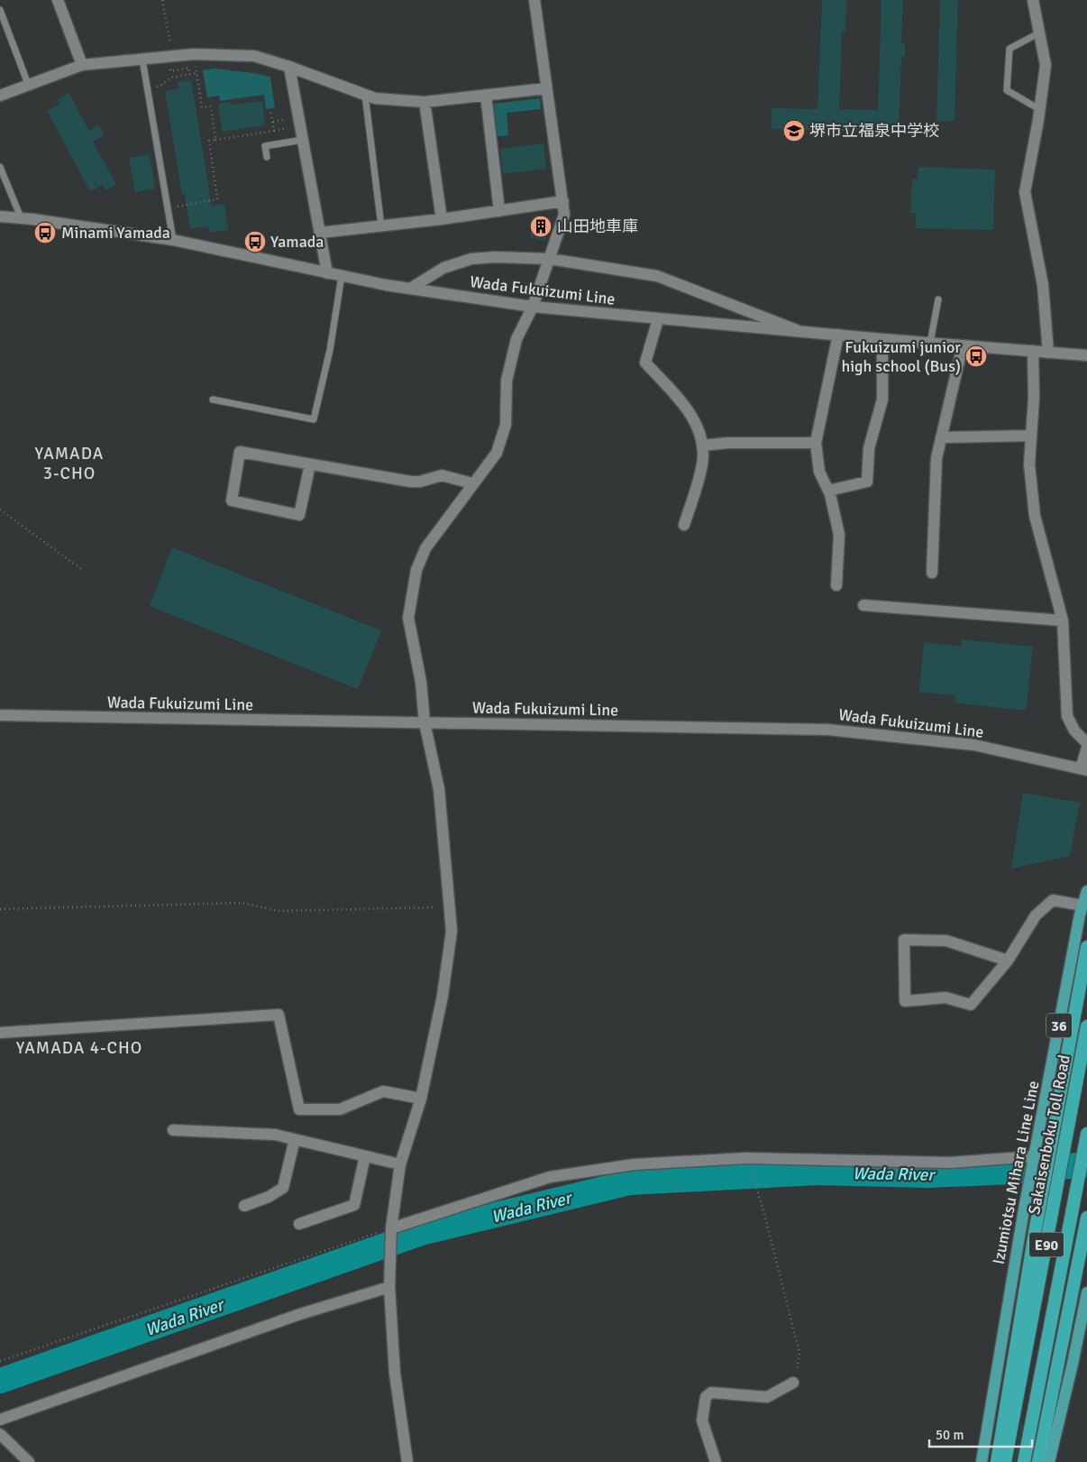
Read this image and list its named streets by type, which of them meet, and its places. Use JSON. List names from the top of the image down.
{
  "streets": {
    "highway": ["Sakaisenboku Toll Road", "E90"],
    "main road": ["36", "Izumiotsu Mihara Line Line"],
    "street": ["Wada Fukuizumi Line"]
  },
  "districts": ["YAMADA 3-CHO", "YAMADA 4-CHO"],
  "water": ["Wada River"],
  "places": {
    "school or university": ["堺市立福泉中学校"],
    "building": ["山田地車庫"],
    "bus stop": ["Minami Yamada", "Yamada", "Fukuizumi junior high school (Bus)"]
  },
  "scale_bar": "50 m"
}
